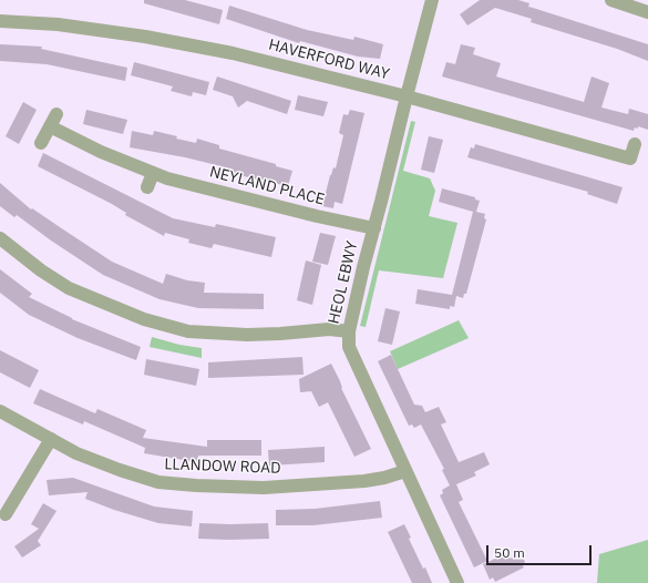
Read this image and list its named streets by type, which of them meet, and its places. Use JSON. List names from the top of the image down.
{
  "streets": {
    "street": [
      "HAVERFORD WAY",
      "NEYLAND PLACE",
      "HEOL EBWY",
      "LLANDOW ROAD"
    ]
  },
  "crossings": [
    ["HAVERFORD WAY", "HEOL EBWY"],
    ["NEYLAND PLACE", "HEOL EBWY"],
    ["HEOL EBWY", "LLANDOW ROAD"]
  ],
  "scale_bar": "50 m"
}
